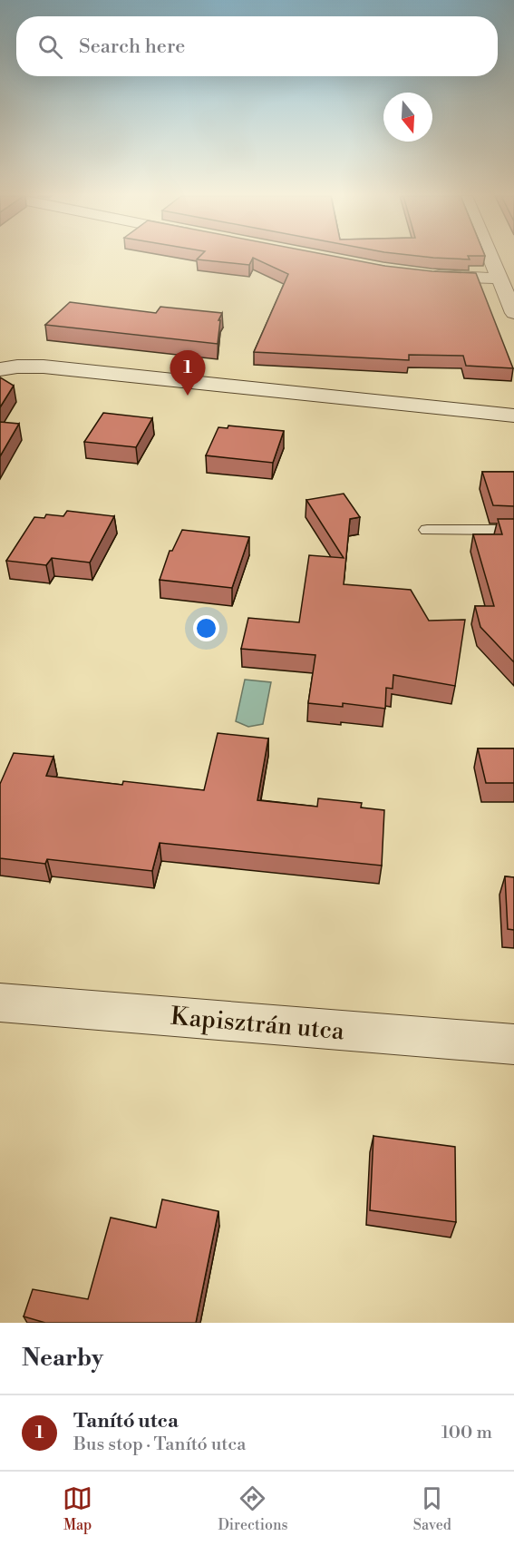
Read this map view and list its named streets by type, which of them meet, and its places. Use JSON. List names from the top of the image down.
{
  "streets": {
    "street": ["Kapisztrán utca"]
  },
  "north": "bottom",
  "page": {
    "search": "Search here",
    "pins": "1",
    "heading": "Nearby",
    "list": [
      {
        "mark": "1",
        "name": "Tanító utca",
        "note": "Bus stop · Tanító utca",
        "value": "100 m"
      }
    ],
    "nav": ["Map", "Directions", "Saved"]
  }
}
